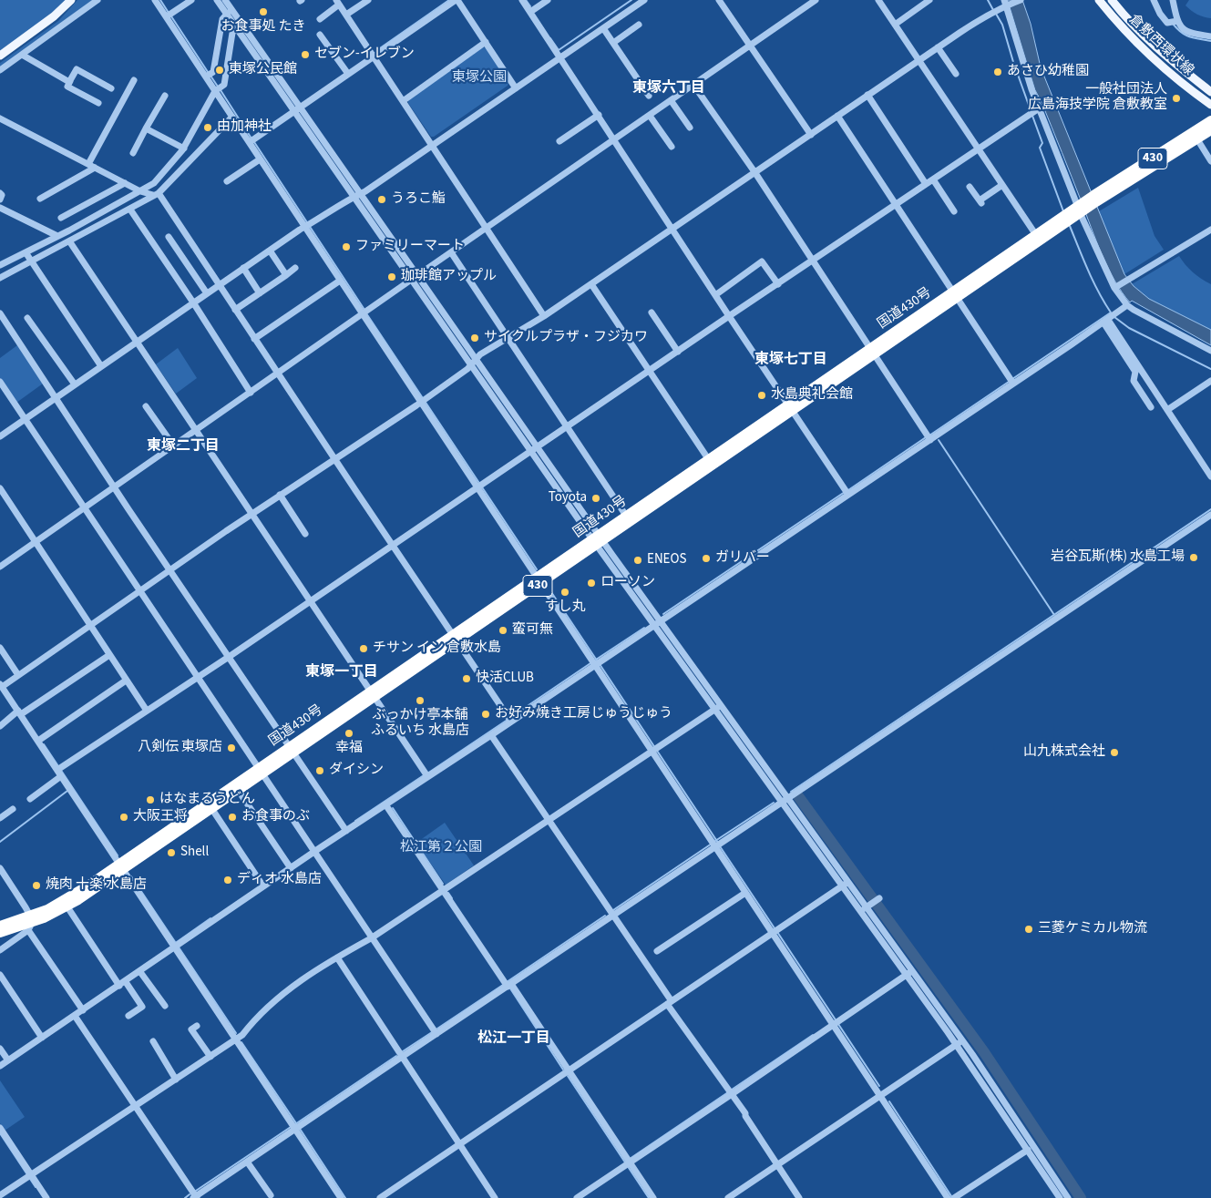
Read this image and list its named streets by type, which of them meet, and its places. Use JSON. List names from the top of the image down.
{
  "streets": {
    "highway": ["430", "国道430号"],
    "main road": ["倉敷西環状線"]
  },
  "districts": [
    "東塚六丁目",
    "東塚七丁目",
    "東塚二丁目",
    "東塚一丁目",
    "松江一丁目"
  ],
  "parks": ["東塚公園", "松江第２公園"],
  "places": [
    "お食事処 たき",
    "セブン-イレブン",
    "東塚公民館",
    "あさひ幼稚園",
    "一般社団法人 広島海技学院 倉敷教室",
    "由加神社",
    "うろこ鮨",
    "ファミリーマート",
    "珈琲館アップル",
    "サイクルプラザ・フジカワ",
    "水島典礼会館",
    "Toyota",
    "岩谷瓦斯(株) 水島工場",
    "ガリバー",
    "ENEOS",
    "ローソン",
    "すし丸",
    "蛮可無",
    "チサン イン 倉敷水島",
    "快活CLUB",
    "ぶっかけ亭本舗 ふるいち 水島店",
    "お好み焼き工房じゅうじゅう",
    "幸福",
    "八剣伝 東塚店",
    "山九株式会社",
    "ダイシン",
    "はなまるうどん",
    "大阪王将",
    "お食事のぶ",
    "Shell",
    "ディオ 水島店",
    "焼肉 十楽 水島店",
    "三菱ケミカル物流"
  ]
}
